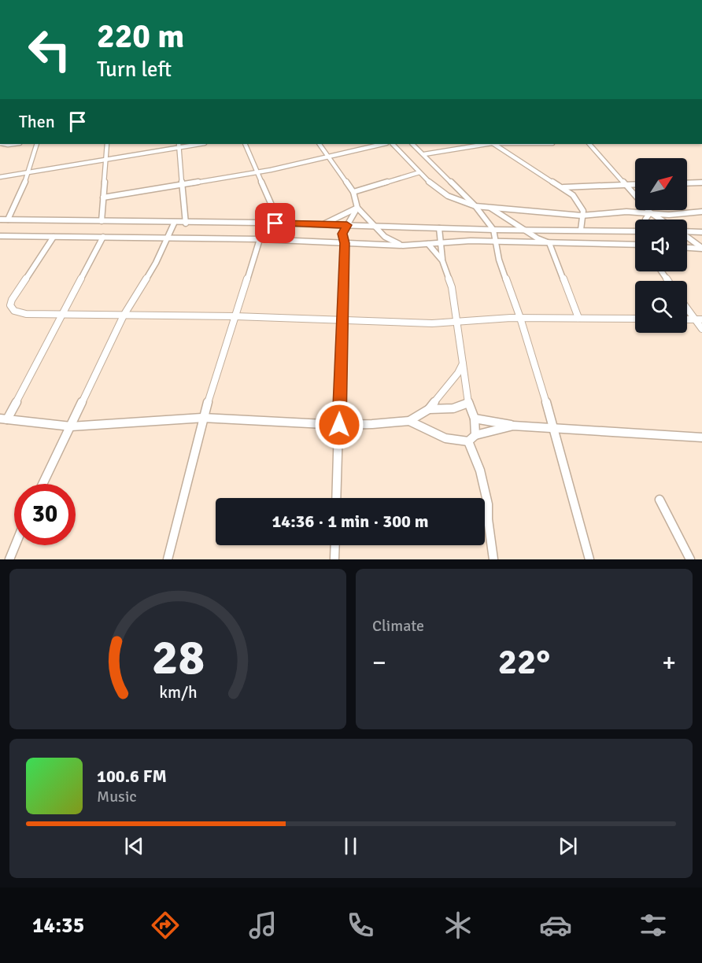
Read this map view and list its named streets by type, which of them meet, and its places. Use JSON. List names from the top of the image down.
{
  "north": "top right",
  "page": {
    "turn": ["220 m", "Turn left"],
    "then": "Then",
    "limit": "30",
    "trip": "14:36 · 1 min · 300 m",
    "tile": "Climate",
    "heat": ["−", "22°", "+"],
    "song": ["100.6 FM", "Music"],
    "tabs": "14:35",
    "gauge": ["28", "km/h"]
  }
}
